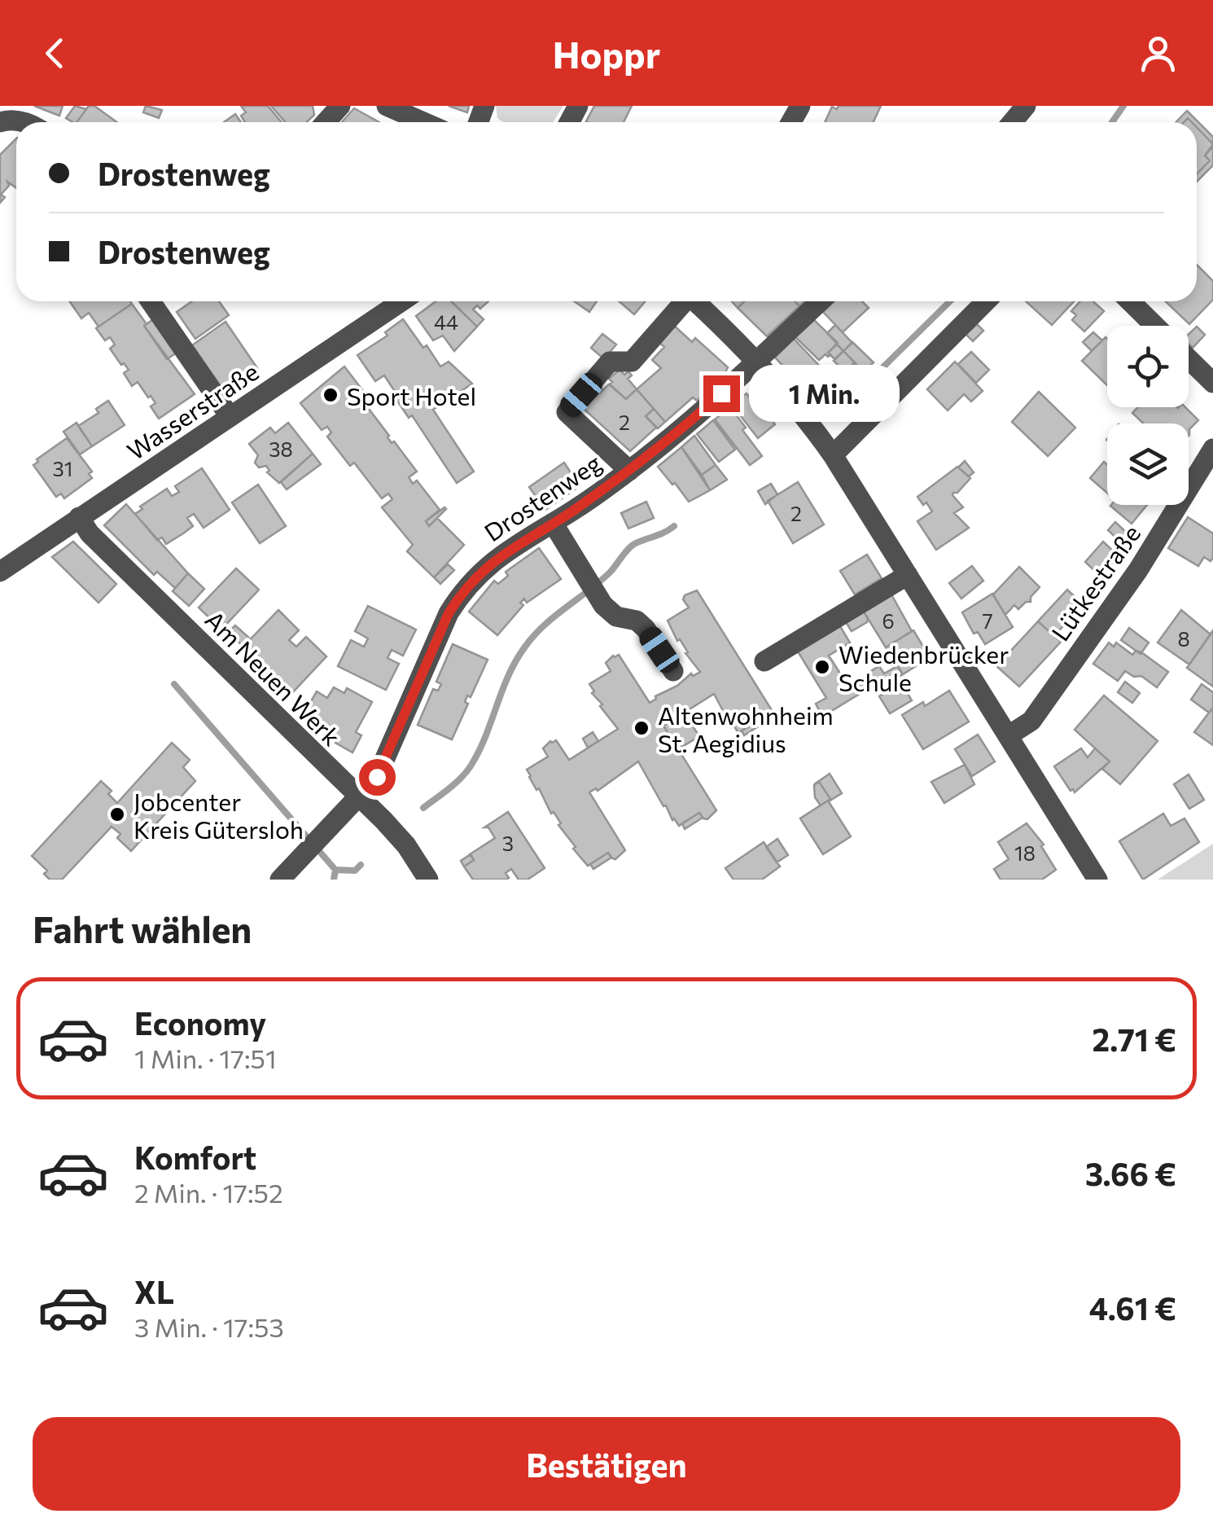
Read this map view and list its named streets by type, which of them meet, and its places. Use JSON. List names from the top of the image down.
{
  "streets": {
    "street": [
      "Wasserstraße",
      "Drostenweg",
      "Lütkestraße",
      "Am Neuen Werk"
    ]
  },
  "crossings": [
    ["Wasserstraße", "Am Neuen Werk"],
    ["Drostenweg", "Am Neuen Werk"]
  ],
  "places": [
    "Sport Hotel",
    "Wiedenbrücker Schule",
    "Altenwohnheim St. Aegidius",
    "Jobcenter Kreis Gütersloh"
  ],
  "house_numbers": [
    "44",
    "2",
    "38",
    "31",
    "2",
    "6",
    "7",
    "8",
    "3",
    "18"
  ],
  "page": {
    "header": "Hoppr",
    "banner": ["Drostenweg", "Drostenweg"],
    "bubble": "1 Min.",
    "heading": "Fahrt wählen",
    "list": [
      {
        "name": "Economy",
        "note": "1 Min. · 17:51",
        "value": "2.71 €"
      },
      {
        "name": "Komfort",
        "note": "2 Min. · 17:52",
        "value": "3.66 €"
      },
      {
        "name": "XL",
        "note": "3 Min. · 17:53",
        "value": "4.61 €"
      }
    ],
    "buttons": "Bestätigen"
  }
}
